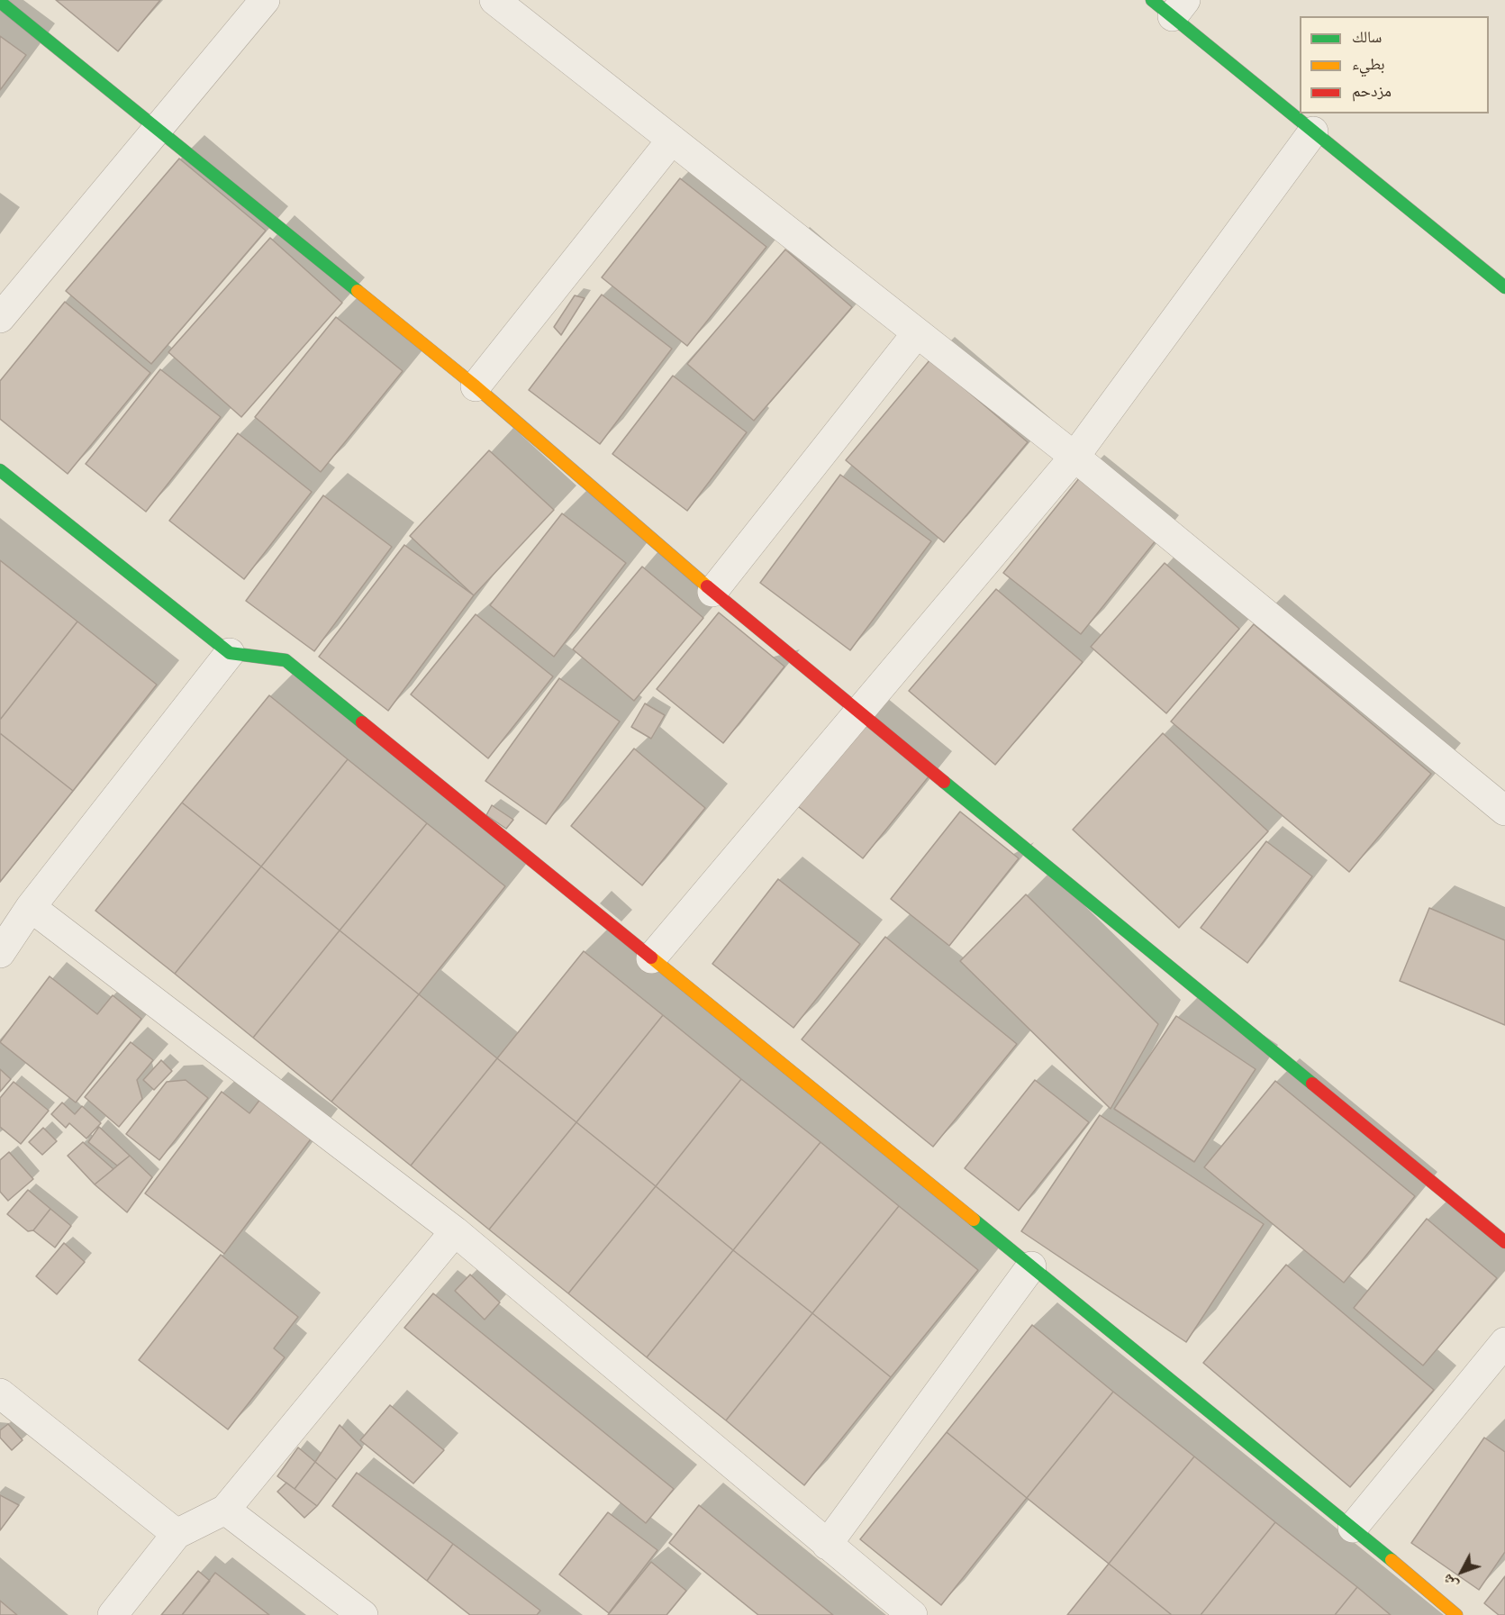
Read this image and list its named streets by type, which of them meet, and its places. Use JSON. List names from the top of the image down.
{
  "legend": ["سالك", "بطيء", "مزدحم"],
  "north": "bottom left"
}
